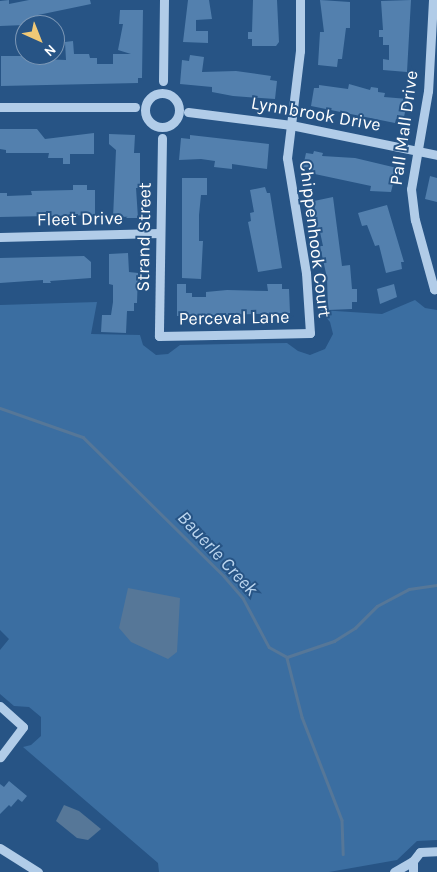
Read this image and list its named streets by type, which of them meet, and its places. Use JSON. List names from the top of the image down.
{
  "streets": {
    "street": [
      "Lynnbrook Drive",
      "Pall Mall Drive",
      "Fleet Drive",
      "Strand Street",
      "Chippenhook Court",
      "Perceval Lane"
    ]
  },
  "crossings": [
    ["Lynnbrook Drive", "Pall Mall Drive"],
    ["Lynnbrook Drive", "Strand Street"],
    ["Lynnbrook Drive", "Chippenhook Court"],
    ["Fleet Drive", "Strand Street"],
    ["Strand Street", "Perceval Lane"],
    ["Chippenhook Court", "Perceval Lane"]
  ],
  "water": ["Bauerle Creek"],
  "north": "bottom right"
}
